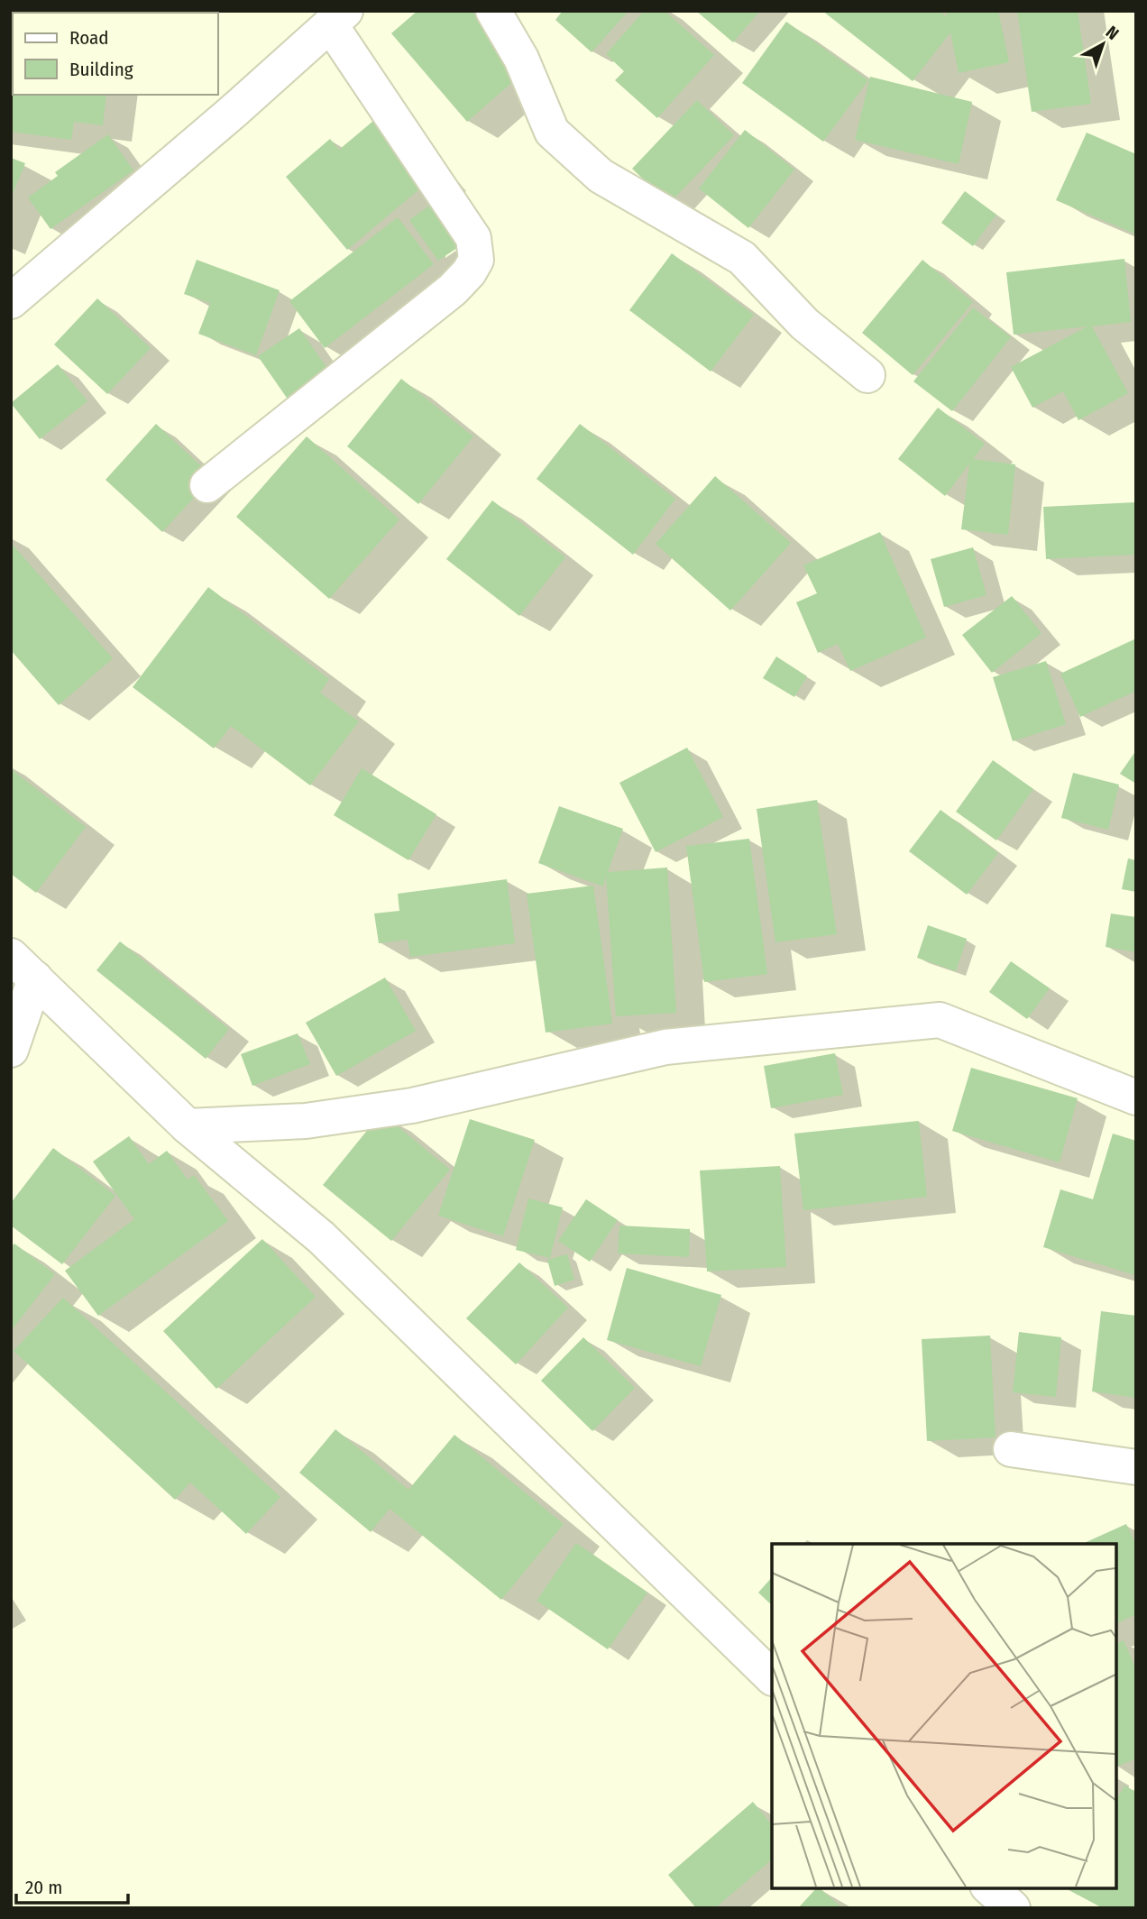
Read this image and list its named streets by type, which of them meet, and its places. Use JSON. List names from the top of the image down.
{
  "legend": ["Road", "Building"],
  "scale_bar": "20 m",
  "north": "top right"
}
